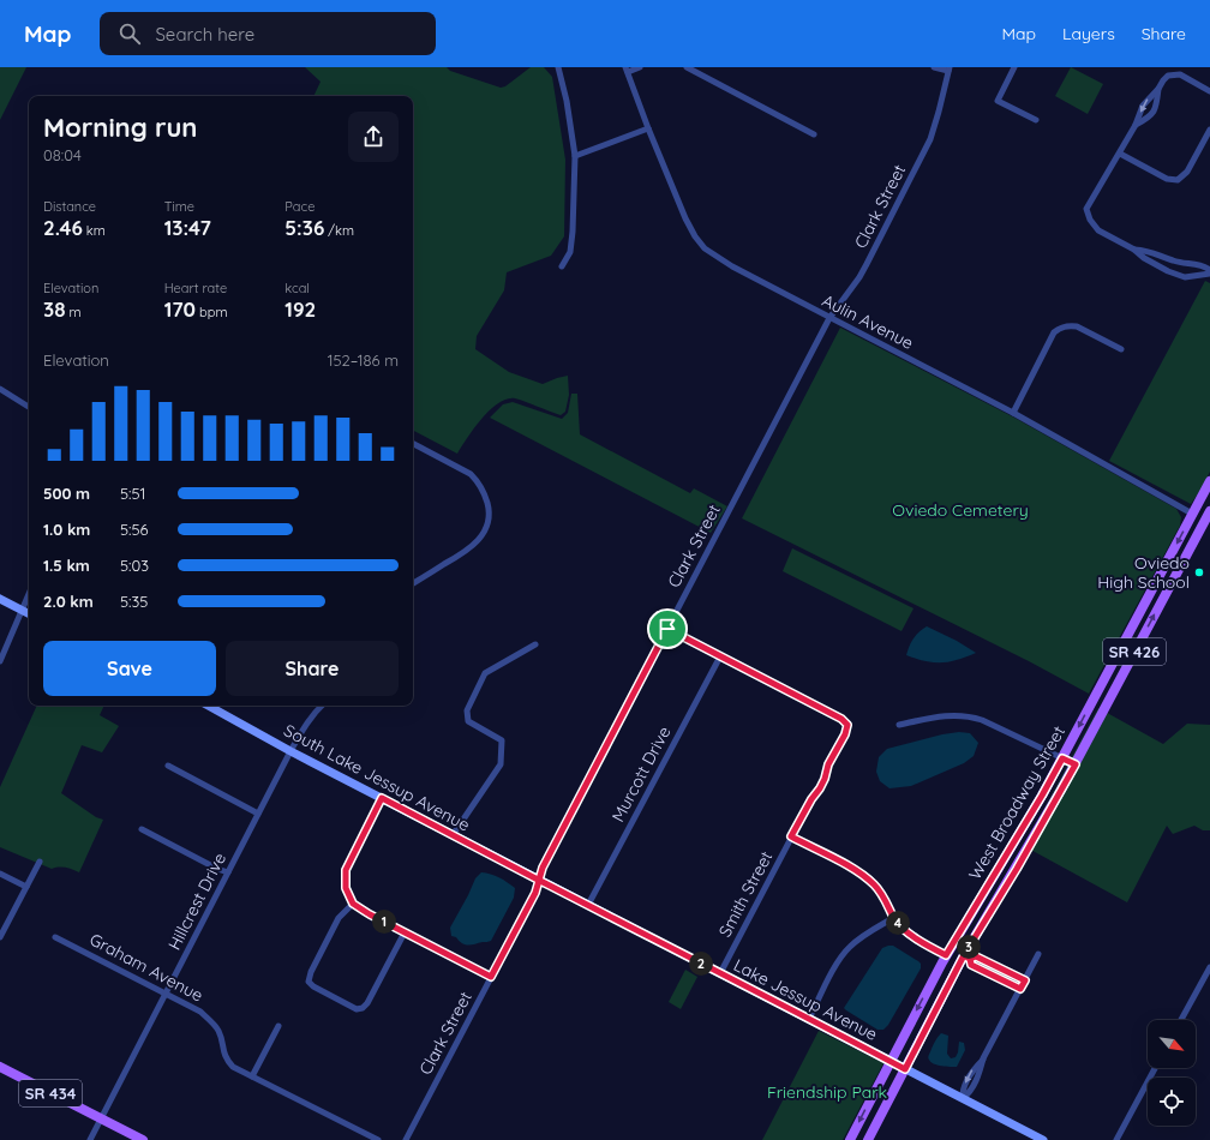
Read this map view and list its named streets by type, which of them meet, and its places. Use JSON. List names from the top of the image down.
{
  "streets": {
    "main road": ["SR 426", "West Broadway Street", "SR 434"],
    "street": [
      "Clark Street",
      "Aulin Avenue",
      "Murcott Drive",
      "South Lake Jessup Avenue",
      "Smith Street",
      "Hillcrest Drive",
      "Graham Avenue",
      "Lake Jessup Avenue"
    ]
  },
  "crossings": [
    ["Clark Street", "Aulin Avenue"],
    ["Clark Street", "South Lake Jessup Avenue"],
    ["Clark Street", "Lake Jessup Avenue"],
    ["Aulin Avenue", "West Broadway Street"],
    ["Murcott Drive", "Smith Street"],
    ["Murcott Drive", "Lake Jessup Avenue"],
    ["South Lake Jessup Avenue", "Hillcrest Drive"],
    ["South Lake Jessup Avenue", "Lake Jessup Avenue"],
    ["West Broadway Street", "Lake Jessup Avenue"],
    ["Smith Street", "Lake Jessup Avenue"],
    ["Hillcrest Drive", "Graham Avenue"],
    ["Hillcrest Drive", "SR 434"]
  ],
  "parks": ["Oviedo Cemetery", "Friendship Park"],
  "places": ["Oviedo High School"],
  "north": "bottom right",
  "page": {
    "header": "Map",
    "search": "Search here",
    "nav": ["Map", "Layers", "Share"],
    "heading": ["Morning run", "08:04"],
    "stats": [
      ["Distance", "2.46 km"],
      ["Time", "13:47"],
      ["Pace", "5:36 /km"],
      ["Elevation", "38 m"],
      ["Heart rate", "170 bpm"],
      ["kcal", "192"]
    ],
    "chart": ["Elevation", "152–186 m"],
    "list": [
      {
        "name": "500 m",
        "note": "5:51"
      },
      {
        "name": "1.0 km",
        "note": "5:56"
      },
      {
        "name": "1.5 km",
        "note": "5:03"
      },
      {
        "name": "2.0 km",
        "note": "5:35"
      }
    ],
    "buttons": ["Save", "Share"],
    "pins": [
      "1",
      "4",
      "3",
      "2"
    ]
  }
}
